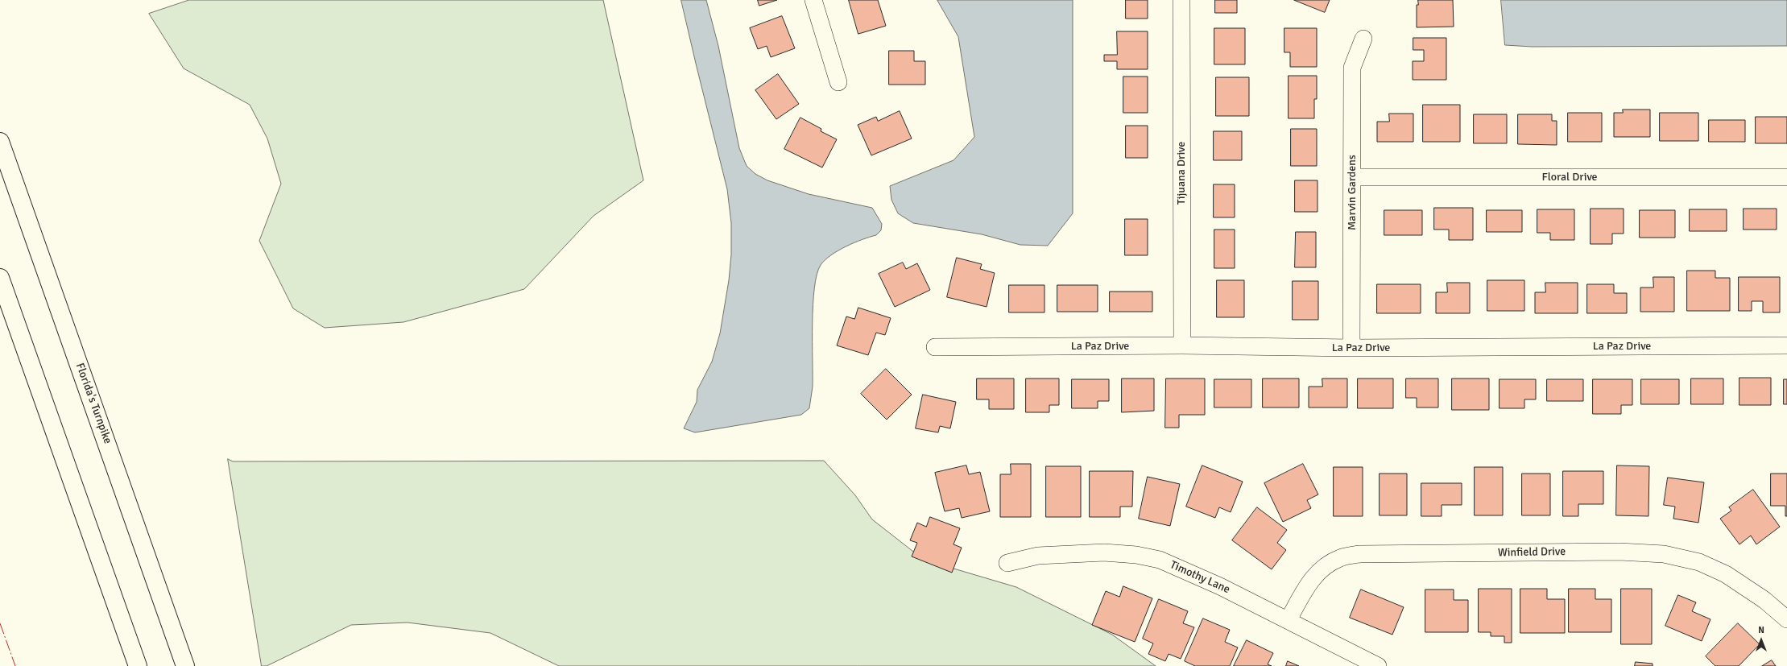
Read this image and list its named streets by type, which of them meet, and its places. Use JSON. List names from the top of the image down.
{
  "streets": {
    "highway": ["Florida's Turnpike"],
    "street": [
      "Tijuana Drive",
      "Floral Drive",
      "Marvin Gardens",
      "La Paz Drive",
      "Winfield Drive",
      "Timothy Lane"
    ]
  },
  "crossings": [
    ["Tijuana Drive", "La Paz Drive"],
    ["Floral Drive", "Marvin Gardens"],
    ["Marvin Gardens", "La Paz Drive"],
    ["Winfield Drive", "Timothy Lane"]
  ],
  "north": "top"
}
